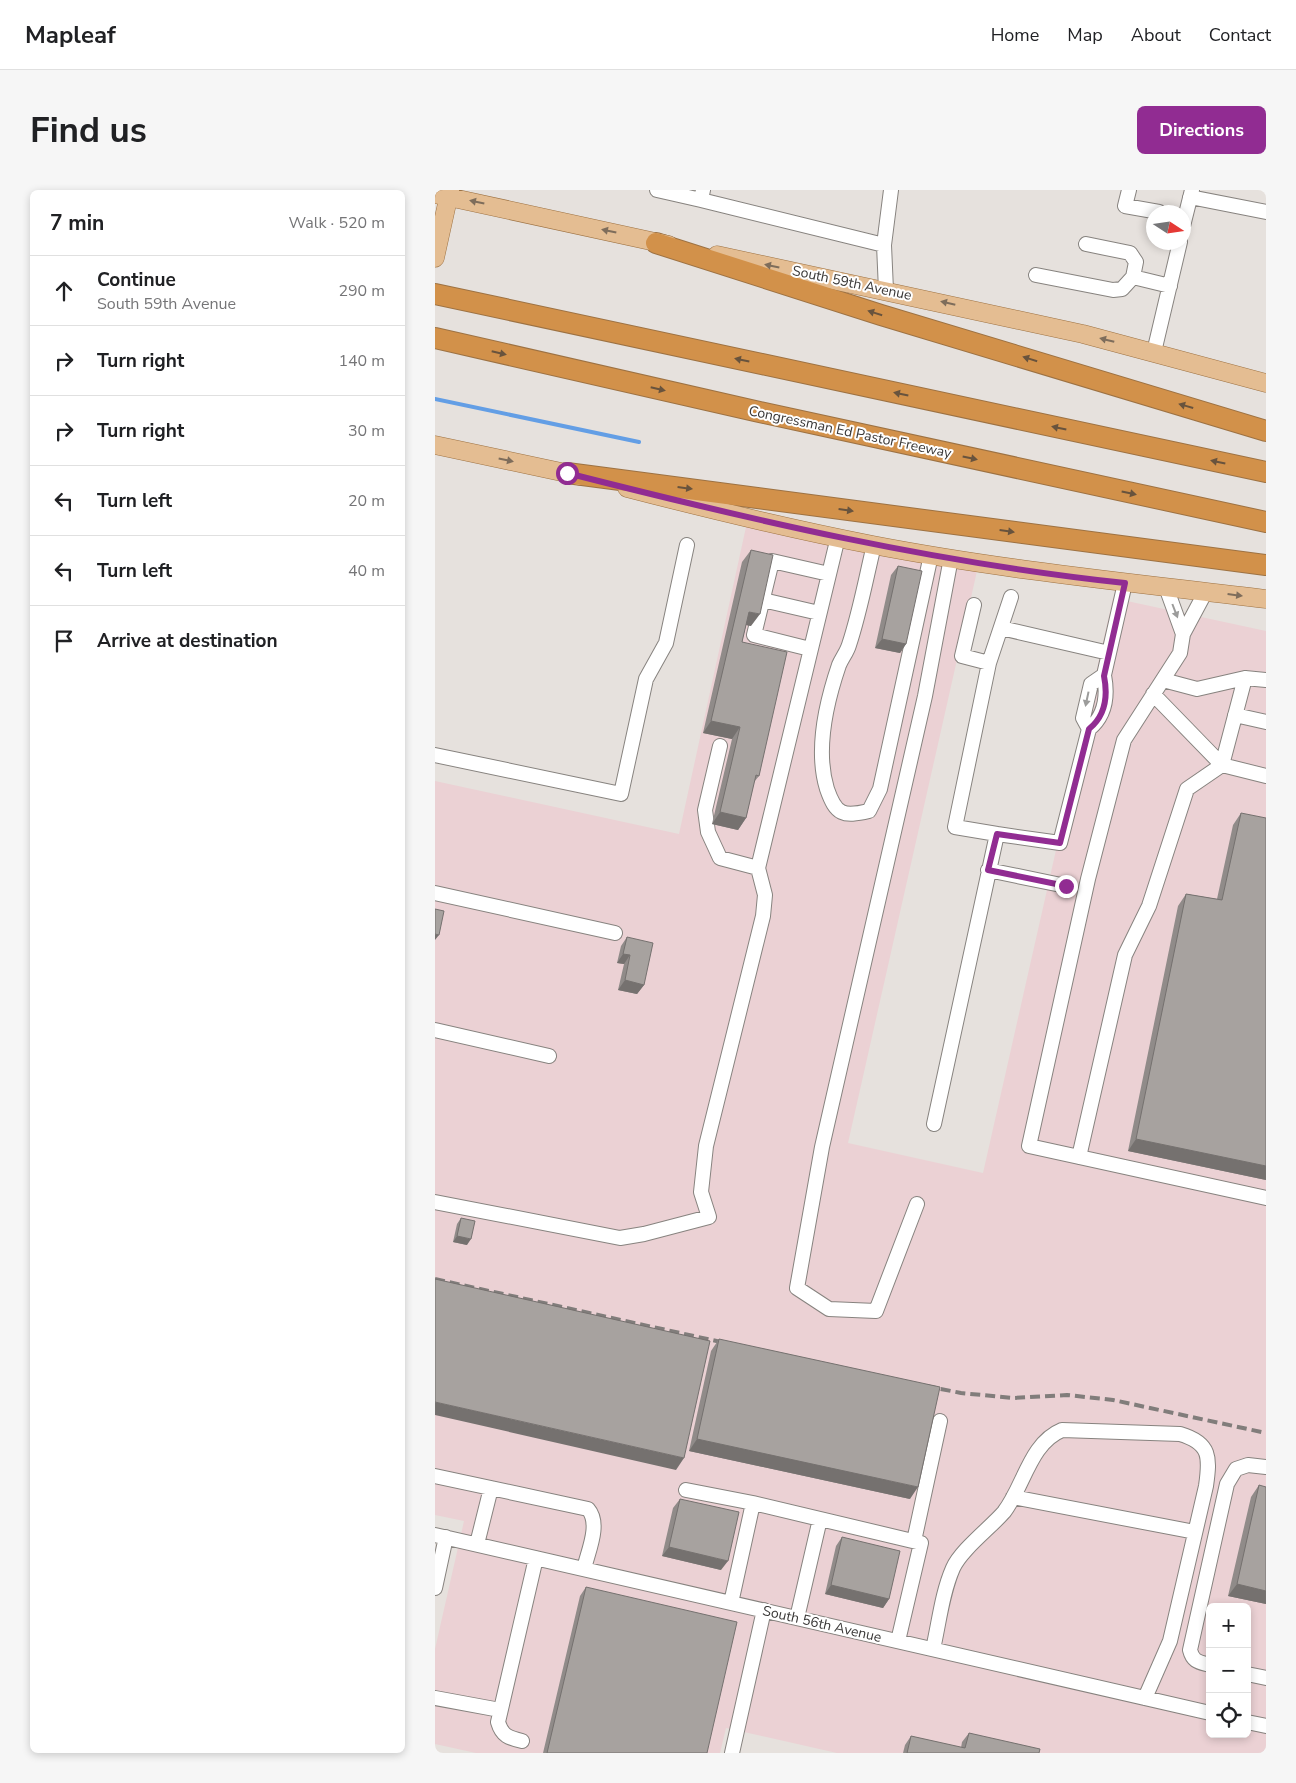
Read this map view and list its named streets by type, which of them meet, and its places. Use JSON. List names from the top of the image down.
{
  "streets": {
    "highway": ["Congressman Ed Pastor Freeway"],
    "main road": ["South 59th Avenue"],
    "street": ["South 56th Avenue"]
  },
  "one_way": ["South 59th Avenue"],
  "north": "right",
  "page": {
    "header": "Mapleaf",
    "nav": [
      "Home",
      "Map",
      "About",
      "Contact"
    ],
    "buttons": "Directions",
    "title": "Find us",
    "heading": ["7 min", "Walk · 520 m"],
    "list": [
      ["Continue", "South 59th Avenue", "290 m"],
      ["Turn right", "140 m"],
      ["Turn right", "30 m"],
      ["Turn left", "20 m"],
      ["Turn left", "40 m"],
      "Arrive at destination"
    ],
    "map_buttons": ["+", "−"]
  }
}
